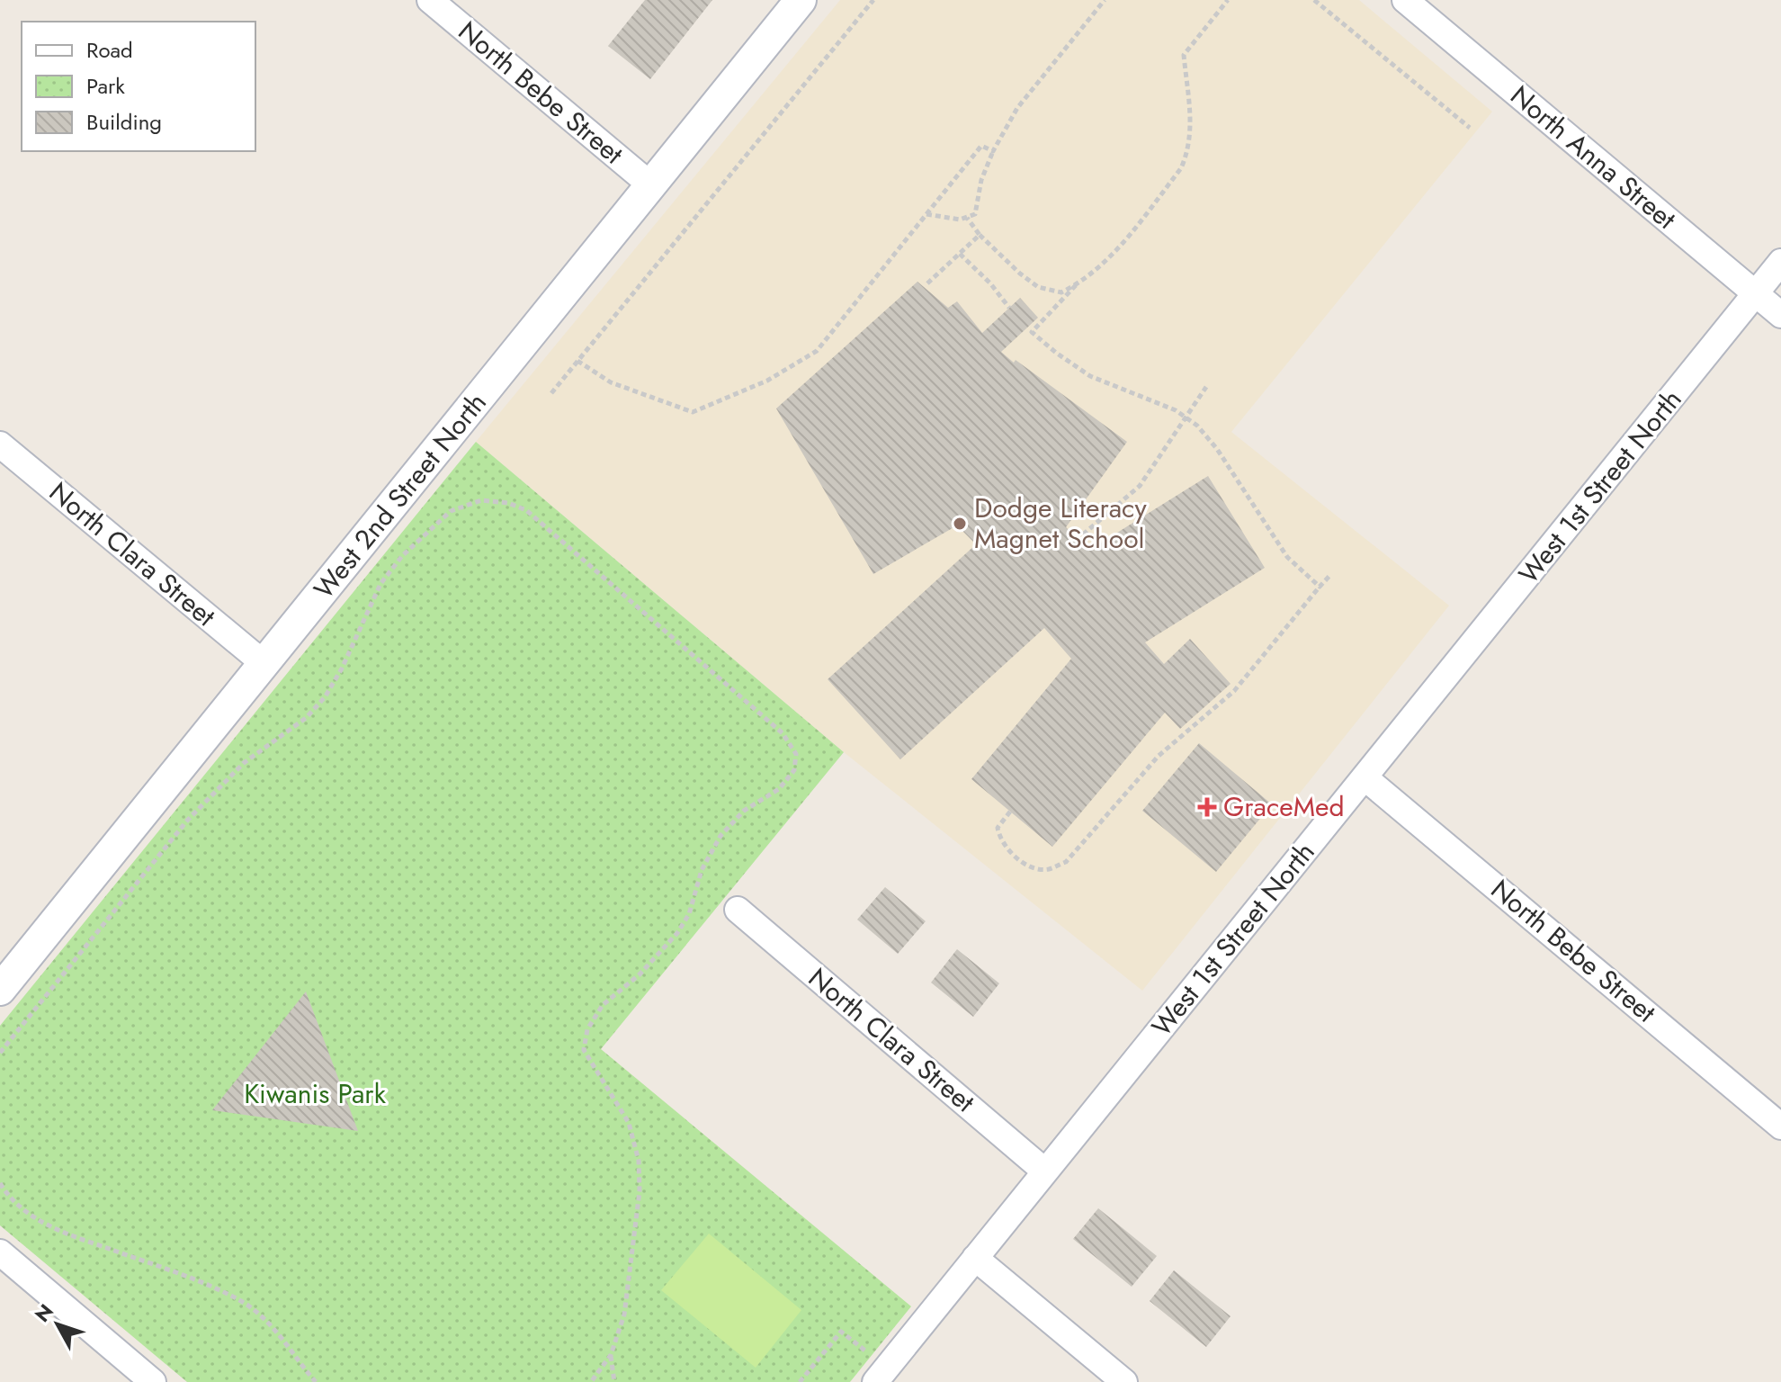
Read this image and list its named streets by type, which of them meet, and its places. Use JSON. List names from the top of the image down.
{
  "streets": {
    "street": [
      "North Bebe Street",
      "North Anna Street",
      "West 1st Street North",
      "West 2nd Street North",
      "North Clara Street"
    ]
  },
  "crossings": [
    ["North Bebe Street", "West 1st Street North"],
    ["North Bebe Street", "West 2nd Street North"],
    ["North Anna Street", "West 1st Street North"],
    ["West 1st Street North", "North Clara Street"],
    ["West 2nd Street North", "North Clara Street"]
  ],
  "parks": ["Kiwanis Park"],
  "places": {
    "other": ["Dodge Literacy Magnet School"],
    "health": ["GraceMed"]
  },
  "legend": ["Road", "Park", "Building"],
  "north": "top left"
}
